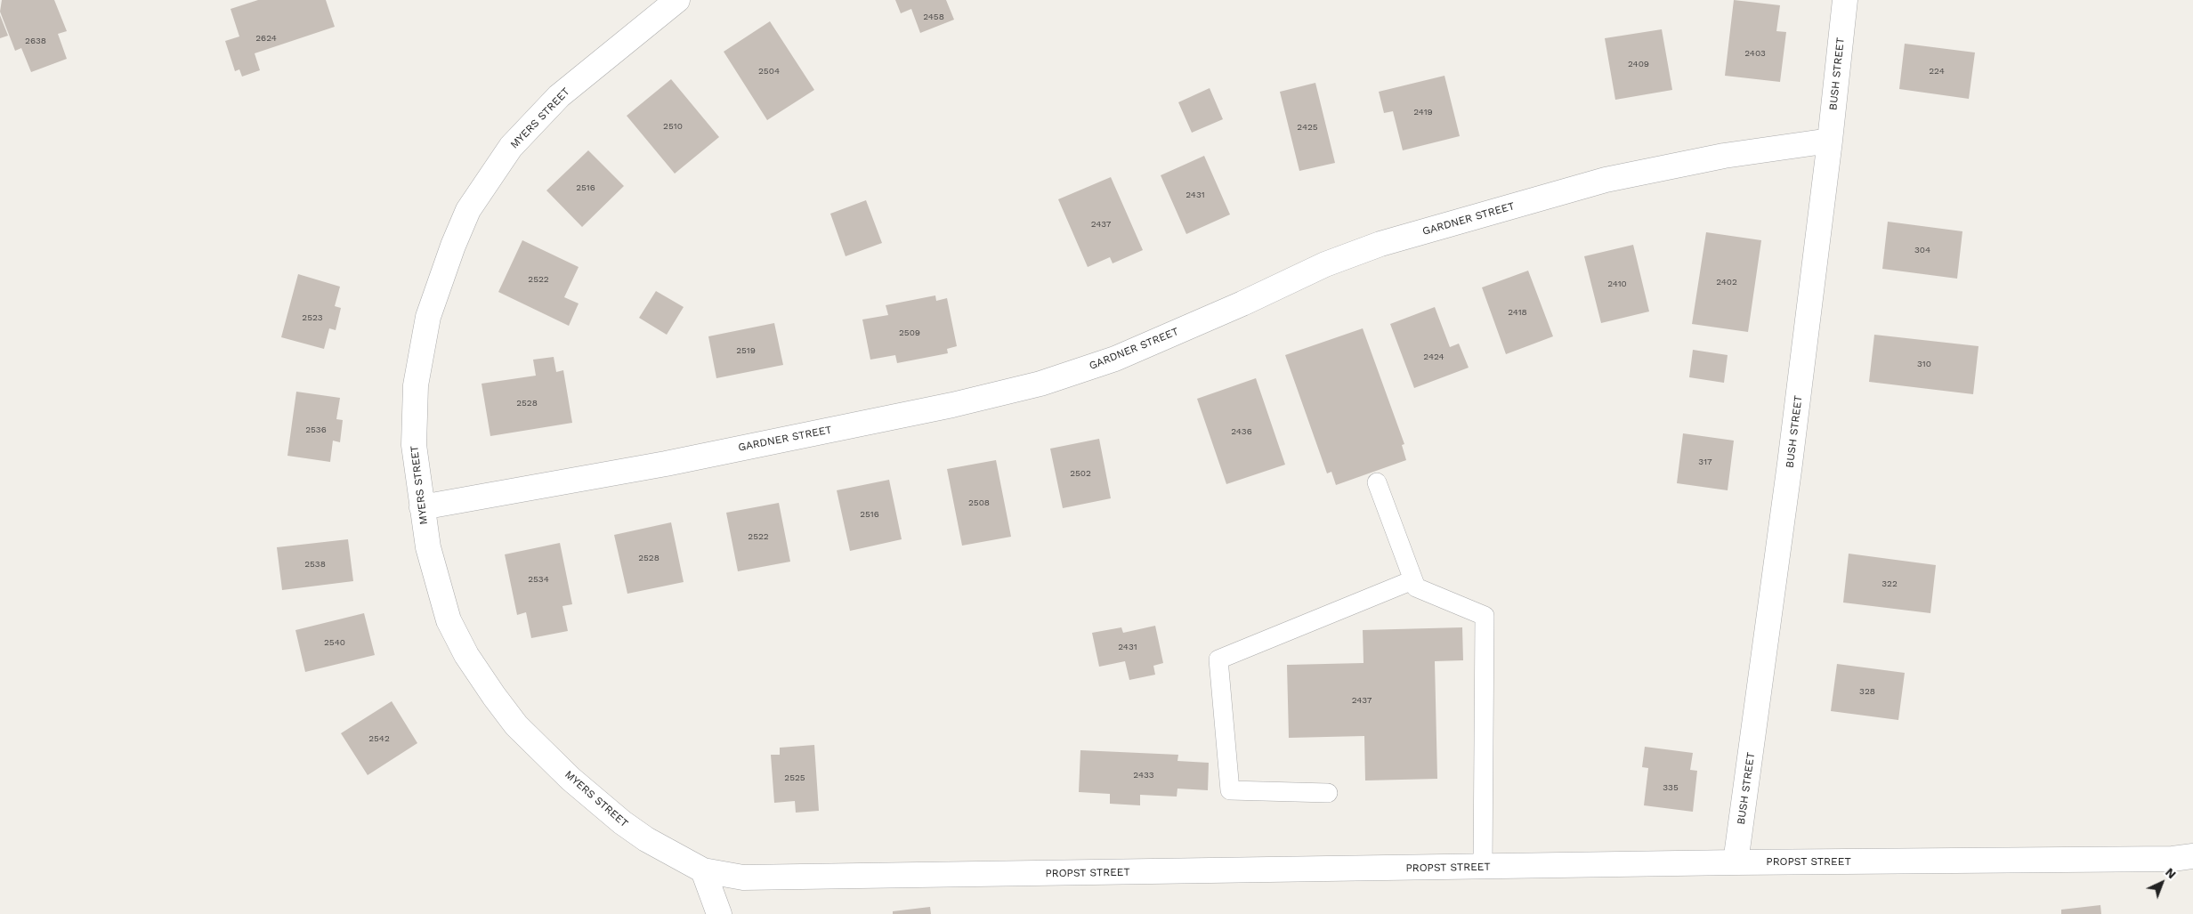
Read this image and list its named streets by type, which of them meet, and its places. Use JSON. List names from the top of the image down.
{
  "streets": {
    "street": [
      "BUSH STREET",
      "MYERS STREET",
      "GARDNER STREET",
      "PROPST STREET"
    ]
  },
  "crossings": [
    ["BUSH STREET", "GARDNER STREET"],
    ["BUSH STREET", "PROPST STREET"],
    ["MYERS STREET", "GARDNER STREET"],
    ["MYERS STREET", "PROPST STREET"]
  ],
  "house_numbers": [
    "2458",
    "2624",
    "2638",
    "2403",
    "2409",
    "2504",
    "224",
    "2419",
    "2510",
    "2425",
    "2516",
    "2431",
    "2437",
    "304",
    "2522",
    "2402",
    "2410",
    "2418",
    "2523",
    "2509",
    "2519",
    "2424",
    "310",
    "2528",
    "2536",
    "2436",
    "317",
    "2502",
    "2508",
    "2516",
    "2522",
    "2528",
    "2538",
    "2534",
    "322",
    "2540",
    "2431",
    "328",
    "2437",
    "2542",
    "2433",
    "2525",
    "335"
  ],
  "north": "top right"
}
